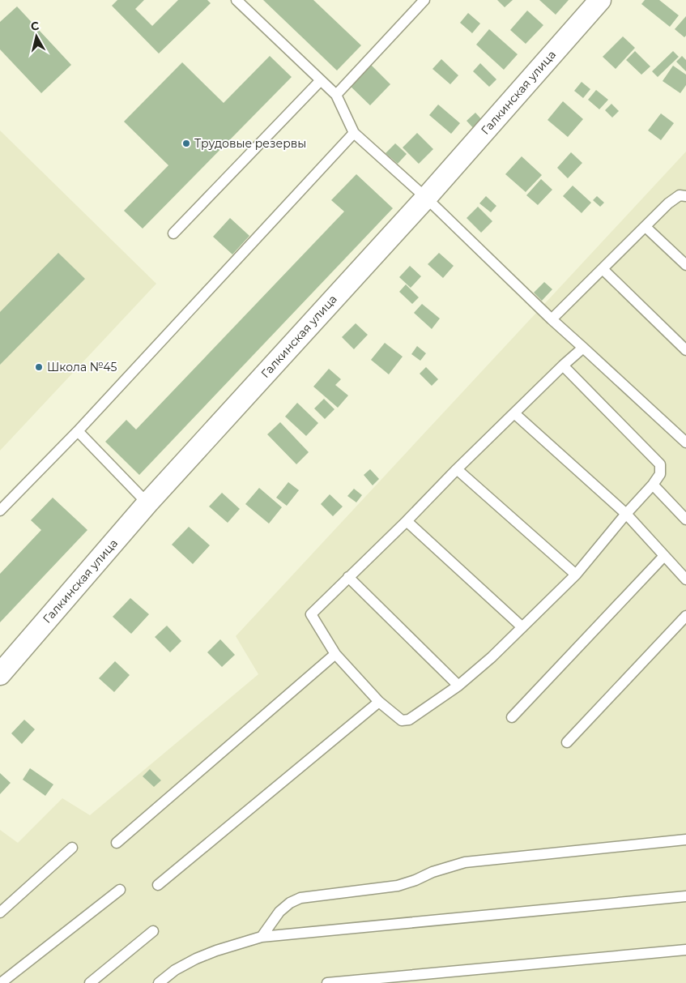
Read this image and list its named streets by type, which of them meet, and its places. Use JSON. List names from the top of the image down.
{
  "streets": {
    "street": ["Галкинская улица"]
  },
  "places": ["Трудовые резервы", "Школа №45"],
  "north": "top"
}
